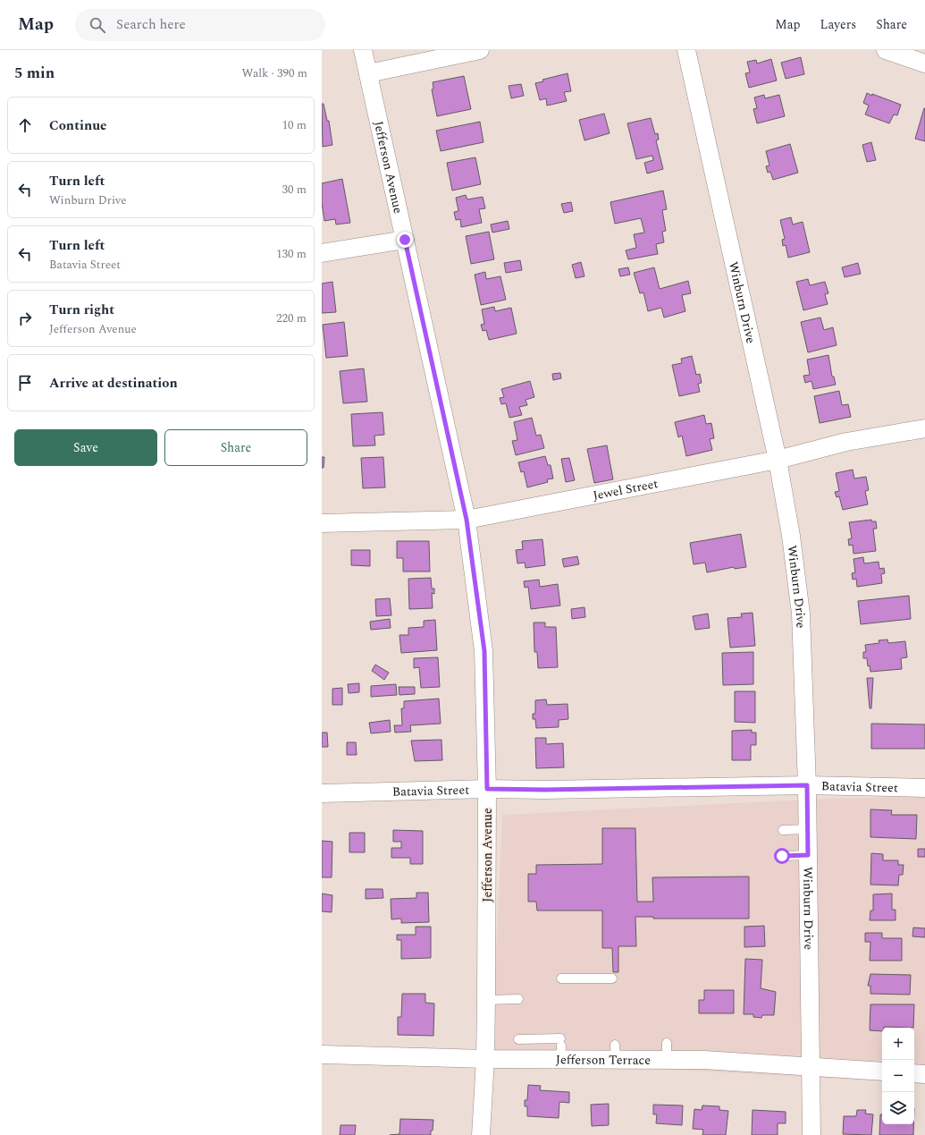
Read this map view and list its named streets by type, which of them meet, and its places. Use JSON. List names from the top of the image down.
{
  "streets": {
    "street": [
      "Jefferson Avenue",
      "Winburn Drive",
      "Jewel Street",
      "Batavia Street",
      "Jefferson Terrace"
    ]
  },
  "crossings": [
    ["Jefferson Avenue", "Jewel Street"],
    ["Jefferson Avenue", "Batavia Street"],
    ["Jefferson Avenue", "Jefferson Terrace"],
    ["Winburn Drive", "Jewel Street"],
    ["Winburn Drive", "Batavia Street"],
    ["Winburn Drive", "Jefferson Terrace"]
  ],
  "page": {
    "header": "Map",
    "search": "Search here",
    "nav": ["Map", "Layers", "Share"],
    "heading": ["5 min", "Walk · 390 m"],
    "list": [
      ["Continue", "10 m"],
      ["Turn left", "Winburn Drive", "30 m"],
      ["Turn left", "Batavia Street", "130 m"],
      ["Turn right", "Jefferson Avenue", "220 m"],
      "Arrive at destination"
    ],
    "buttons": ["Save", "Share"],
    "map_buttons": ["+", "−"]
  }
}
